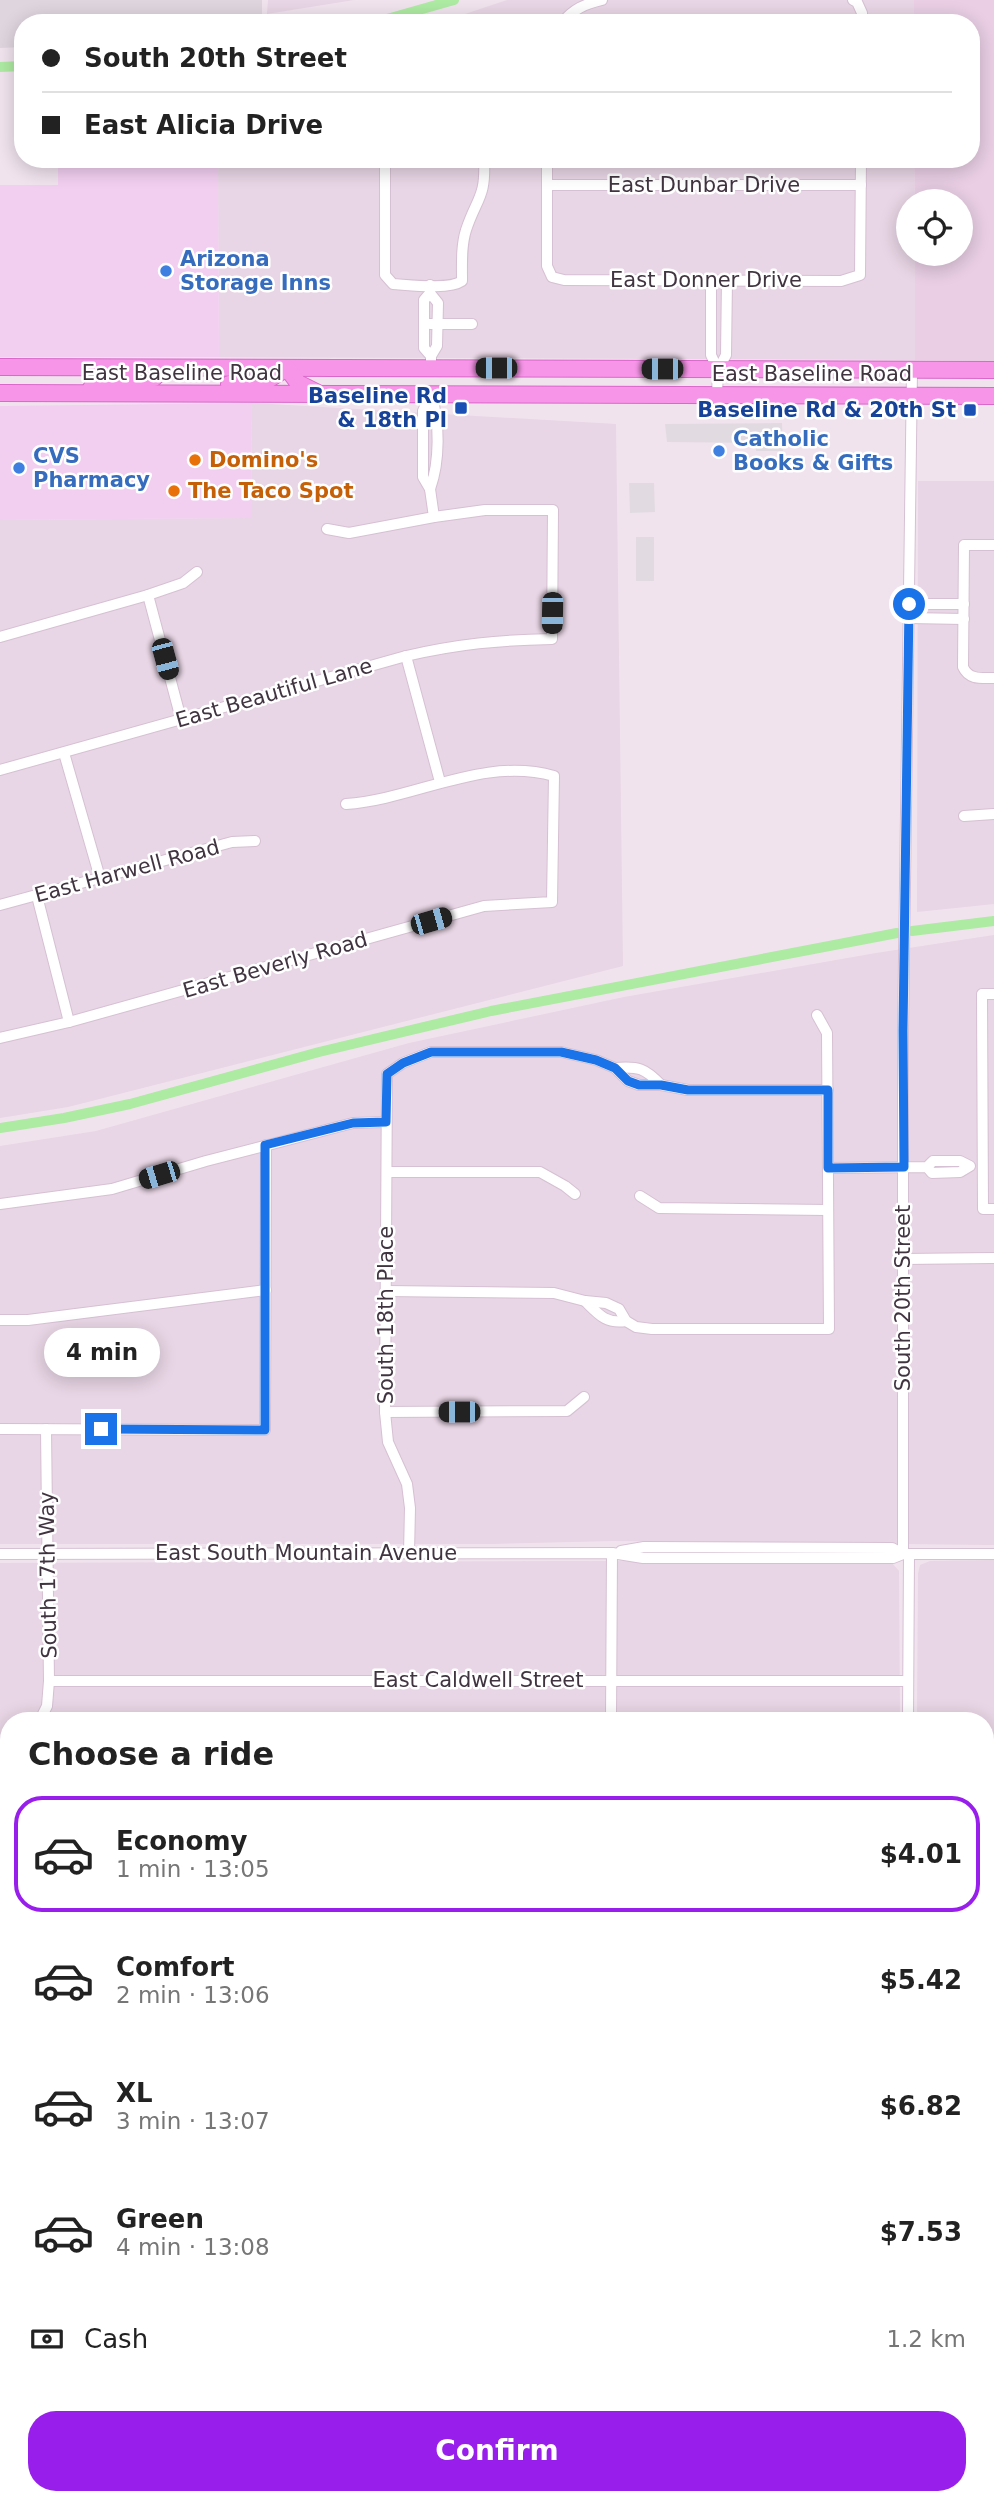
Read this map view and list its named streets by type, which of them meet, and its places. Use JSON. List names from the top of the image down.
{
  "streets": {
    "main road": ["East Baseline Road"],
    "street": [
      "East Dunbar Drive",
      "East Donner Drive",
      "East Beautiful Lane",
      "East Harwell Road",
      "East Beverly Road",
      "South 20th Street",
      "South 18th Place",
      "East South Mountain Avenue",
      "South 17th Way",
      "East Caldwell Street"
    ]
  },
  "crossings": [
    ["East Dunbar Drive", "East Donner Drive"],
    ["East Baseline Road", "South 20th Street"],
    ["South 20th Street", "East South Mountain Avenue"],
    ["South 20th Street", "East Caldwell Street"],
    ["South 18th Place", "East South Mountain Avenue"],
    ["East South Mountain Avenue", "South 17th Way"],
    ["South 17th Way", "East Caldwell Street"]
  ],
  "places": {
    "other": [
      "Arizona Storage Inns",
      "Catholic Books & Gifts",
      "Domino's",
      "CVS Pharmacy",
      "The Taco Spot"
    ],
    "transit": ["Baseline Rd & 18th Pl", "Baseline Rd & 20th St"]
  },
  "page": {
    "banner": ["South 20th Street", "East Alicia Drive"],
    "bubble": "4 min",
    "heading": "Choose a ride",
    "list": [
      {
        "name": "Economy",
        "note": "1 min · 13:05",
        "value": "$4.01"
      },
      {
        "name": "Comfort",
        "note": "2 min · 13:06",
        "value": "$5.42"
      },
      {
        "name": "XL",
        "note": "3 min · 13:07",
        "value": "$6.82"
      },
      {
        "name": "Green",
        "note": "4 min · 13:08",
        "value": "$7.53"
      }
    ],
    "pay": ["Cash", "1.2 km"],
    "buttons": "Confirm"
  }
}
